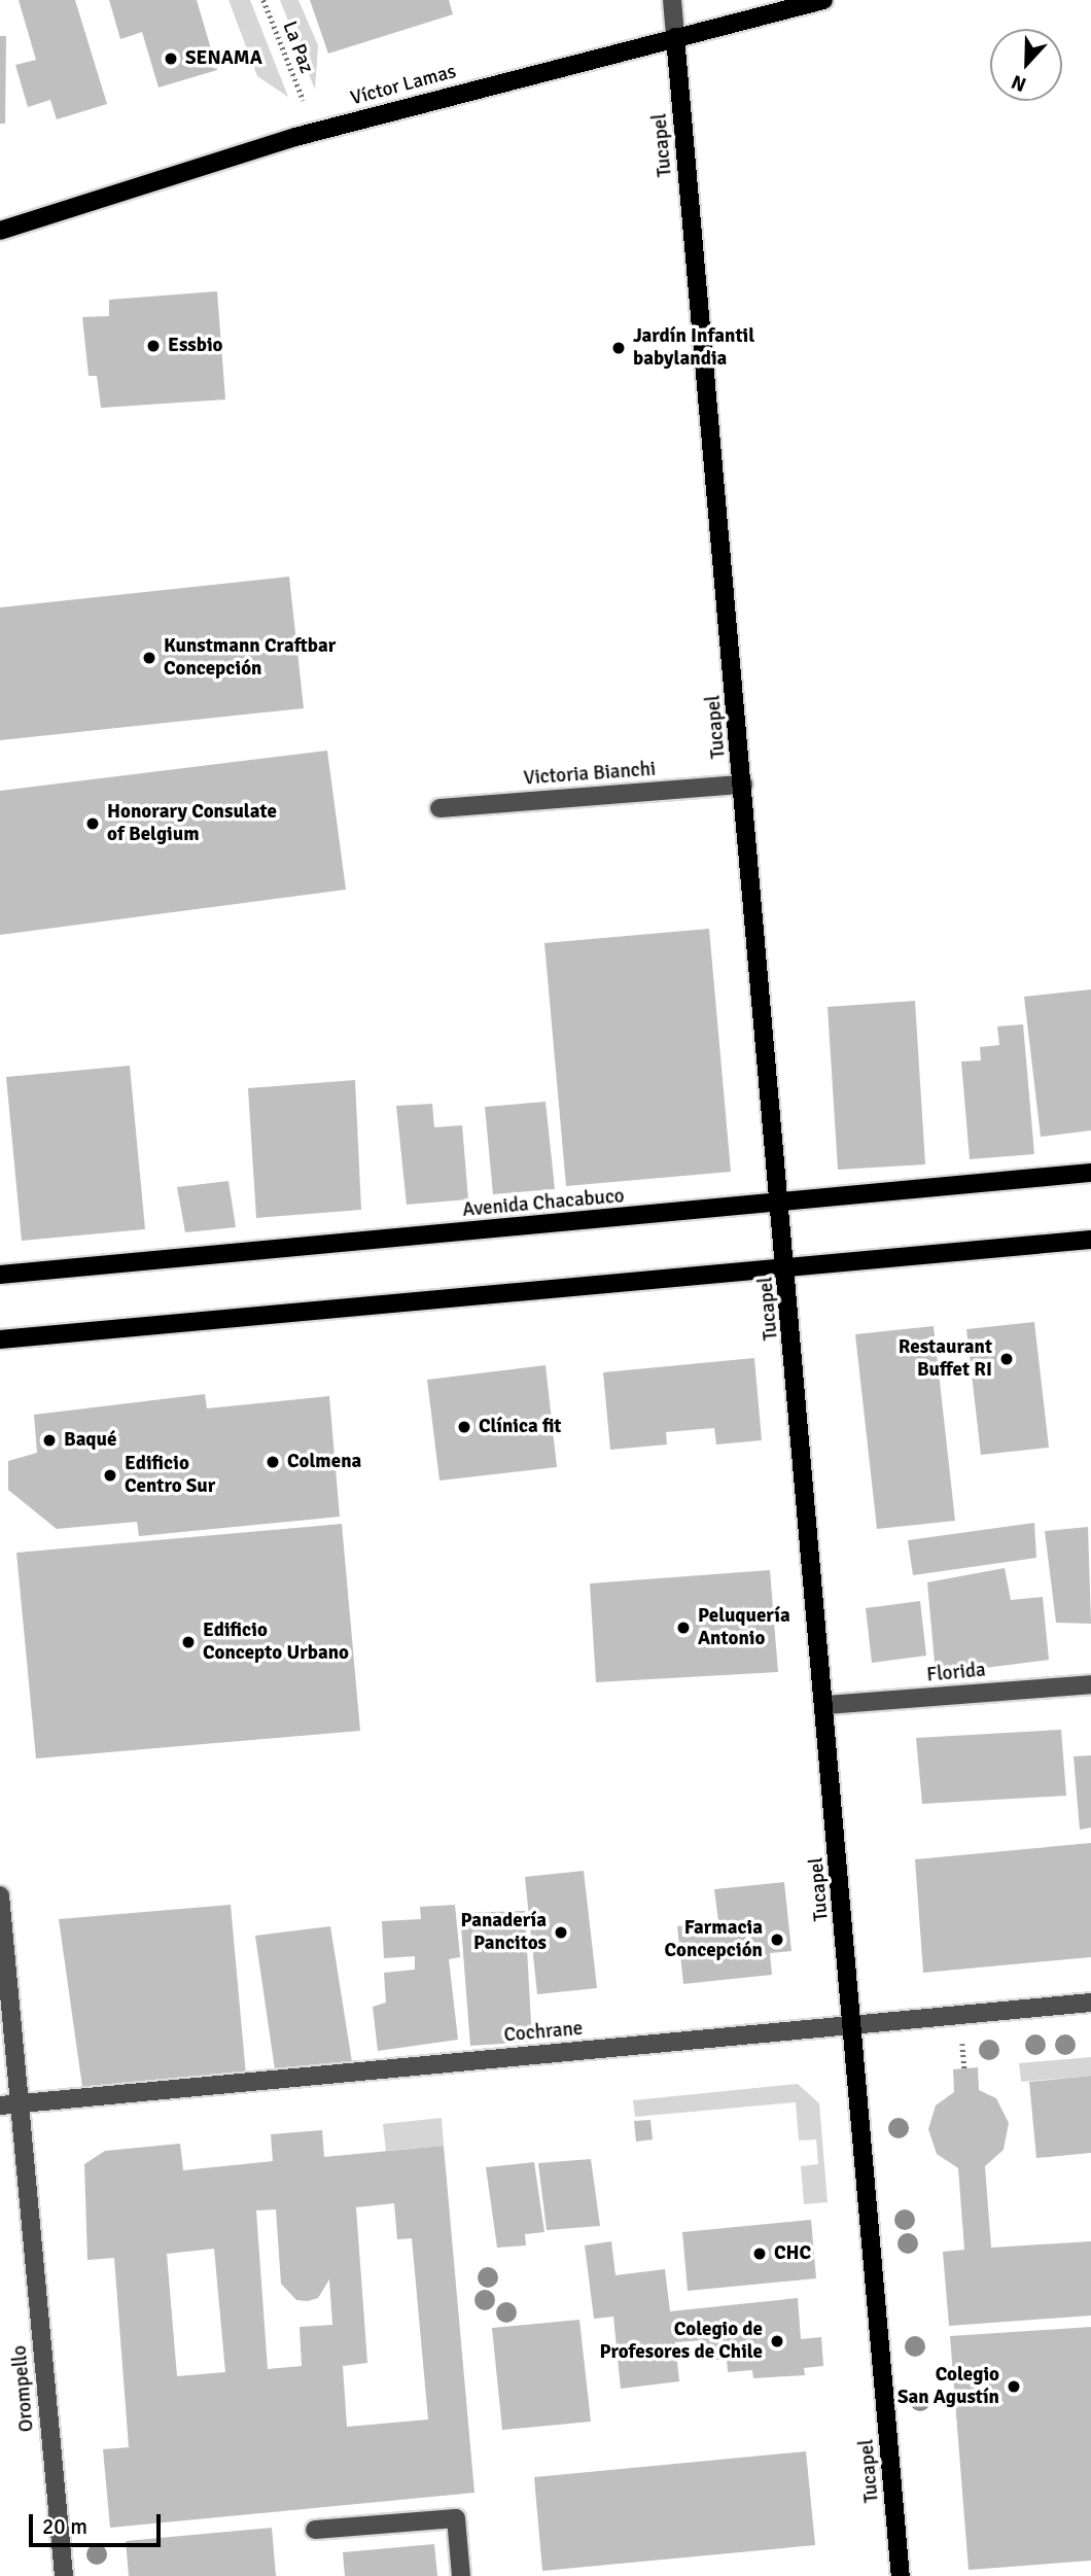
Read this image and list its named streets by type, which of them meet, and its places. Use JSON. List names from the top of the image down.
{
  "streets": {
    "main road": ["Víctor Lamas", "Tucapel", "Avenida Chacabuco"],
    "street": [
      "Victoria Bianchi",
      "Florida",
      "Cochrane",
      "Orompello"
    ],
    "path": ["La Paz"]
  },
  "crossings": [
    ["Víctor Lamas", "Tucapel"],
    ["Tucapel", "Victoria Bianchi"],
    ["Tucapel", "Avenida Chacabuco"],
    ["Tucapel", "Florida"],
    ["Tucapel", "Cochrane"],
    ["Cochrane", "Orompello"]
  ],
  "places": [
    "SENAMA",
    "Essbio",
    "Jardín Infantil babylandia",
    "Kunstmann Craftbar Concepción",
    "Honorary Consulate of Belgium",
    "Restaurant Buffet RI",
    "Clínica fit",
    "Baqué",
    "Colmena",
    "Edificio Centro Sur",
    "Peluquería Antonio",
    "Edificio Concepto Urbano",
    "Panadería Pancitos",
    "Farmacia Concepción",
    "CHC",
    "Colegio de Profesores de Chile",
    "Colegio San Agustín"
  ],
  "scale_bar": "20 m",
  "north": "bottom"
}
